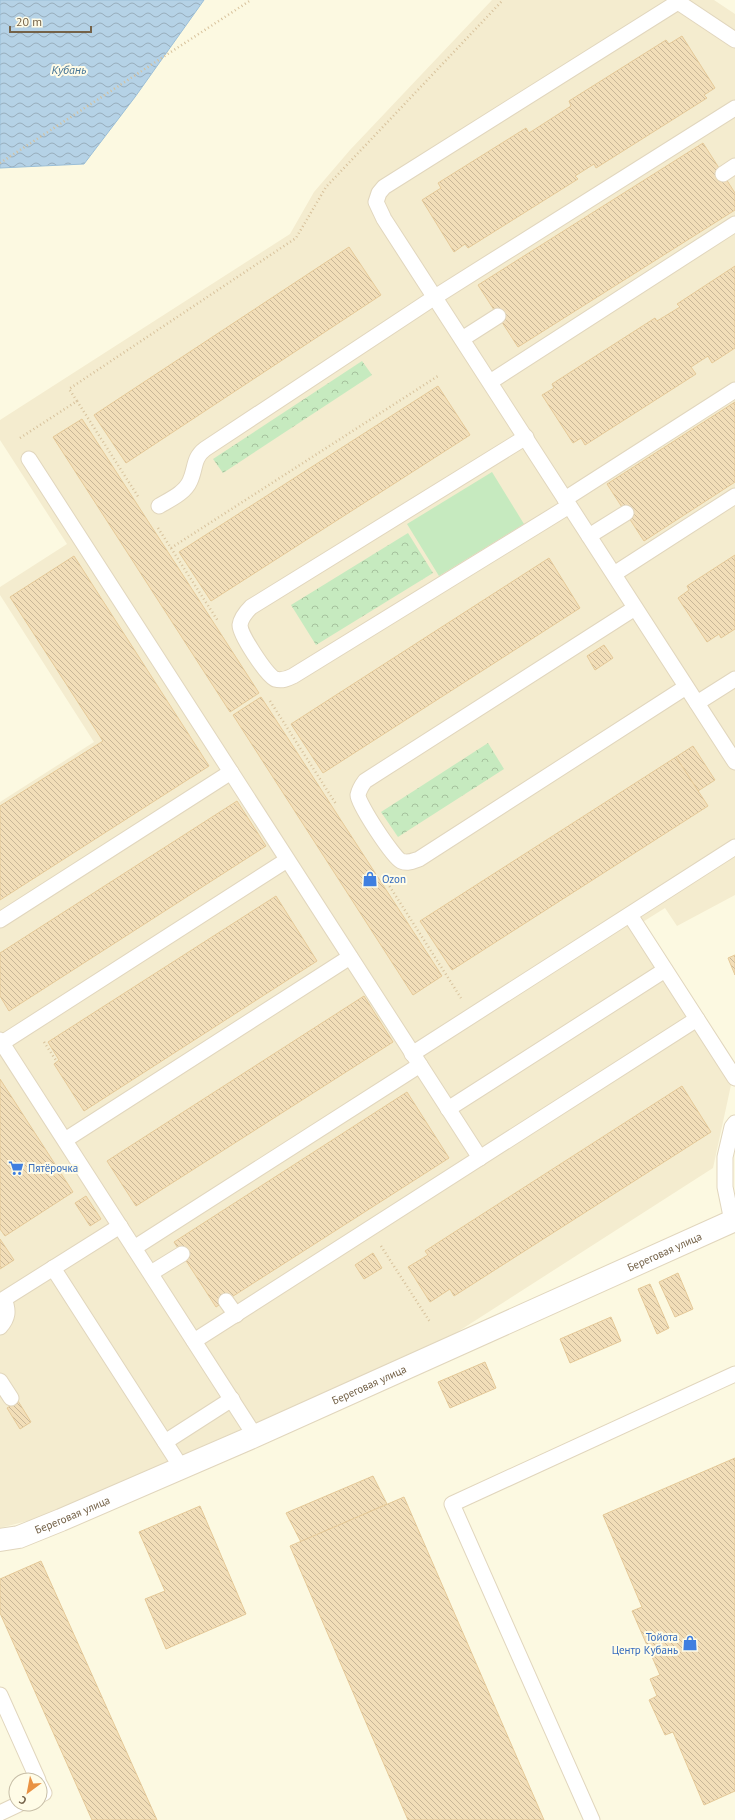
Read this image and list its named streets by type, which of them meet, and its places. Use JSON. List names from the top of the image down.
{
  "streets": {
    "street": ["Береговая улица"]
  },
  "water": ["Кубань"],
  "places": {
    "shop": ["Ozon", "Тойота Центр Кубань"],
    "supermarket": ["Пятёрочка"]
  },
  "scale_bar": "20 m",
  "north": "bottom left"
}
